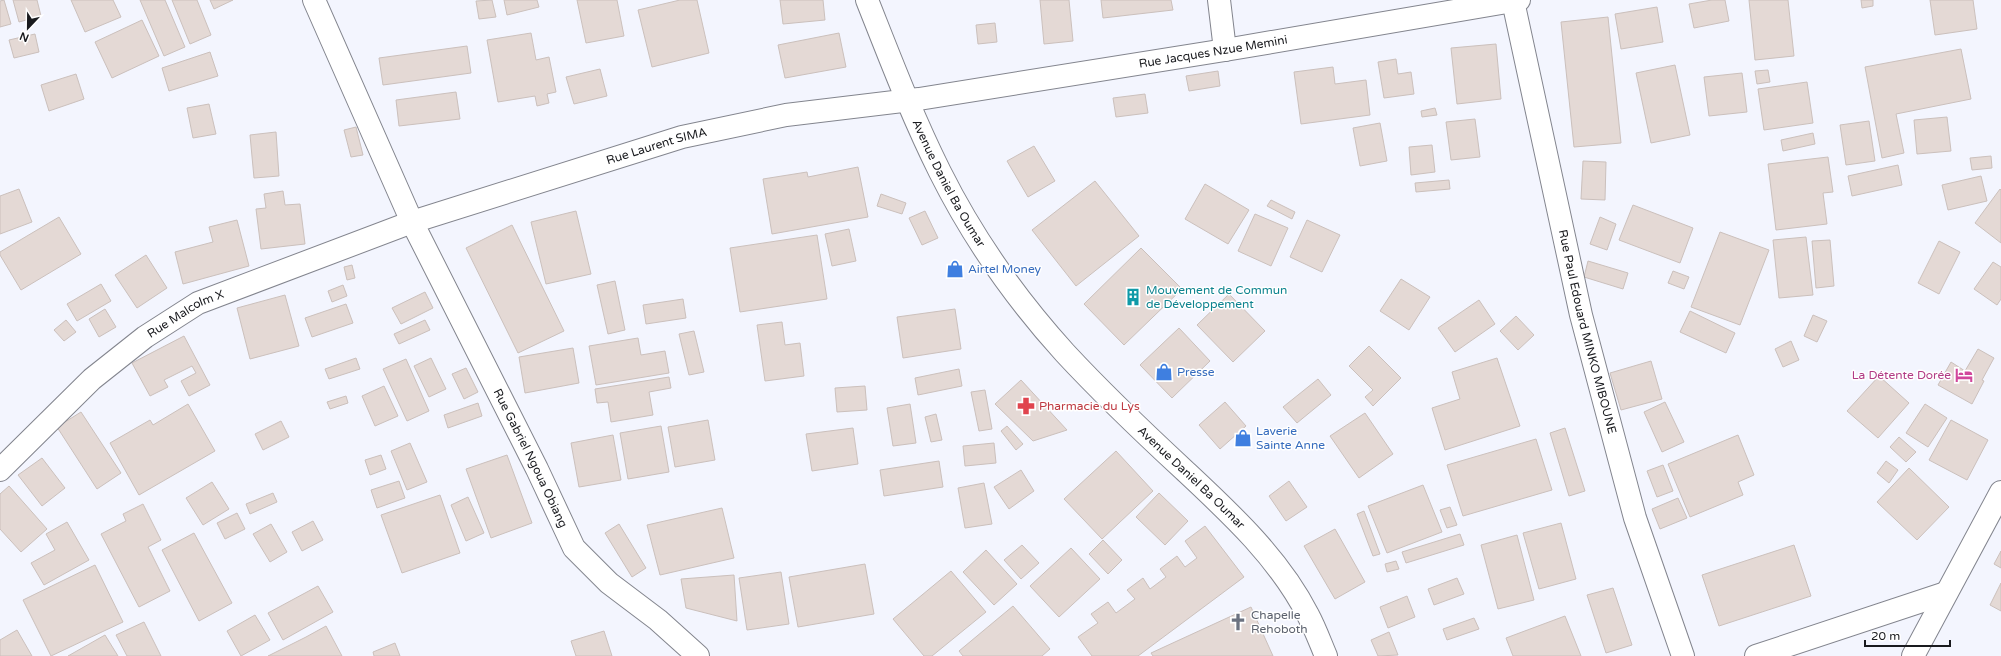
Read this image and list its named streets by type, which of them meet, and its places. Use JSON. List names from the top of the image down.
{
  "streets": {
    "street": [
      "Rue Jacques Nzue Memini",
      "Rue Laurent SIMA",
      "Avenue Daniel Ba Oumar",
      "Rue Malcolm X",
      "Rue Paul Edouard MINKO MIBOUNE",
      "Rue Gabriel Ngoua Obiang"
    ]
  },
  "crossings": [
    ["Rue Jacques Nzue Memini", "Rue Laurent SIMA"],
    ["Rue Jacques Nzue Memini", "Avenue Daniel Ba Oumar"],
    ["Rue Jacques Nzue Memini", "Rue Paul Edouard MINKO MIBOUNE"],
    ["Rue Laurent SIMA", "Avenue Daniel Ba Oumar"],
    ["Rue Laurent SIMA", "Rue Malcolm X"],
    ["Rue Laurent SIMA", "Rue Gabriel Ngoua Obiang"],
    ["Rue Malcolm X", "Rue Gabriel Ngoua Obiang"]
  ],
  "places": {
    "shop": ["Airtel Money", "Presse", "Laverie Sainte Anne"],
    "building": ["Mouvement de Commun de Développement"],
    "hotel": ["La Détente Dorée"],
    "pharmacy": ["Pharmacie du Lys"],
    "church": ["Chapelle Rehoboth"]
  },
  "scale_bar": "20 m",
  "north": "bottom"
}
